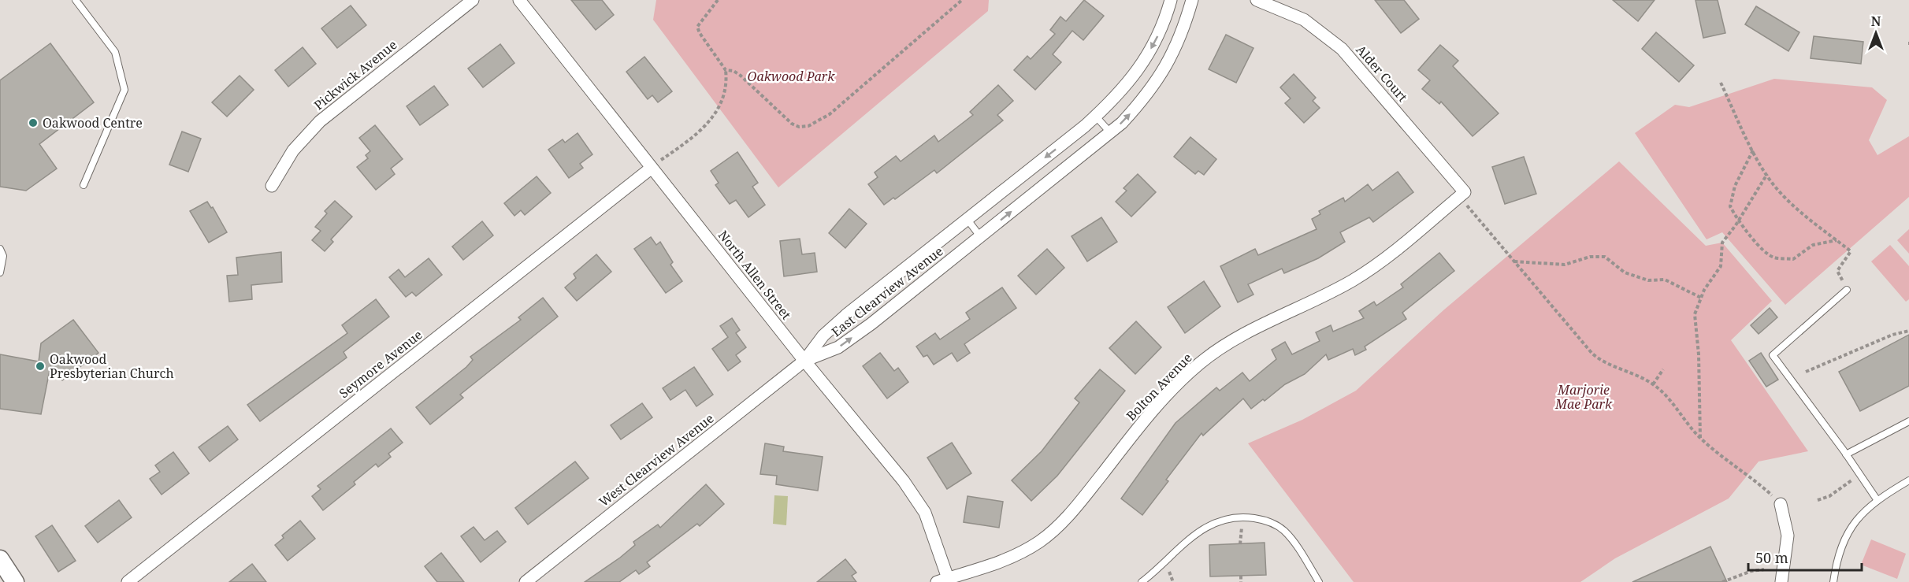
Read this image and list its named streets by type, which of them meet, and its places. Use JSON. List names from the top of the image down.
{
  "streets": {
    "street": [
      "Alder Court",
      "Pickwick Avenue",
      "North Allen Street",
      "East Clearview Avenue",
      "Seymore Avenue",
      "Bolton Avenue",
      "West Clearview Avenue"
    ]
  },
  "crossings": [
    ["Alder Court", "Bolton Avenue"],
    ["North Allen Street", "East Clearview Avenue"],
    ["North Allen Street", "Seymore Avenue"],
    ["North Allen Street", "Bolton Avenue"],
    ["North Allen Street", "West Clearview Avenue"],
    ["East Clearview Avenue", "West Clearview Avenue"]
  ],
  "parks": ["Oakwood Park", "Marjorie Mae Park"],
  "places": ["Oakwood Centre", "Oakwood Presbyterian Church"],
  "scale_bar": "50 m",
  "north": "top"
}
